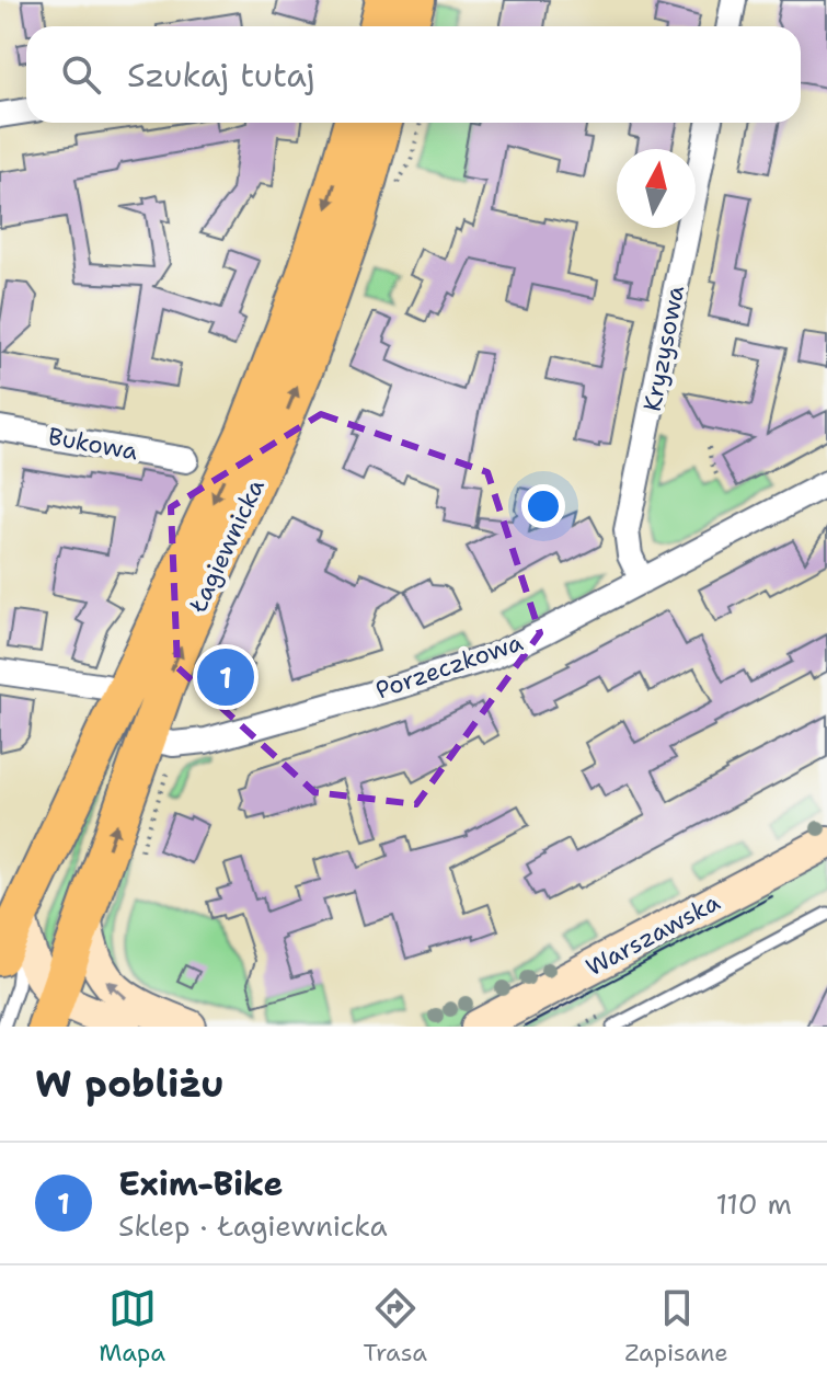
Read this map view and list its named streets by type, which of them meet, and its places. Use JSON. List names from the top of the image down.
{
  "streets": {
    "main road": ["Łagiewnicka"],
    "street": [
      "Kryzysowa",
      "Bukowa",
      "Porzeczkowa",
      "Warszawska"
    ]
  },
  "crossings": [
    ["Kryzysowa", "Porzeczkowa"],
    ["Łagiewnicka", "Porzeczkowa"]
  ],
  "north": "top",
  "page": {
    "search": "Szukaj tutaj",
    "pins": "1",
    "heading": "W pobliżu",
    "list": [
      {
        "mark": "1",
        "name": "Exim-Bike",
        "note": "Sklep · Łagiewnicka",
        "value": "110 m"
      }
    ],
    "nav": ["Mapa", "Trasa", "Zapisane"]
  }
}
